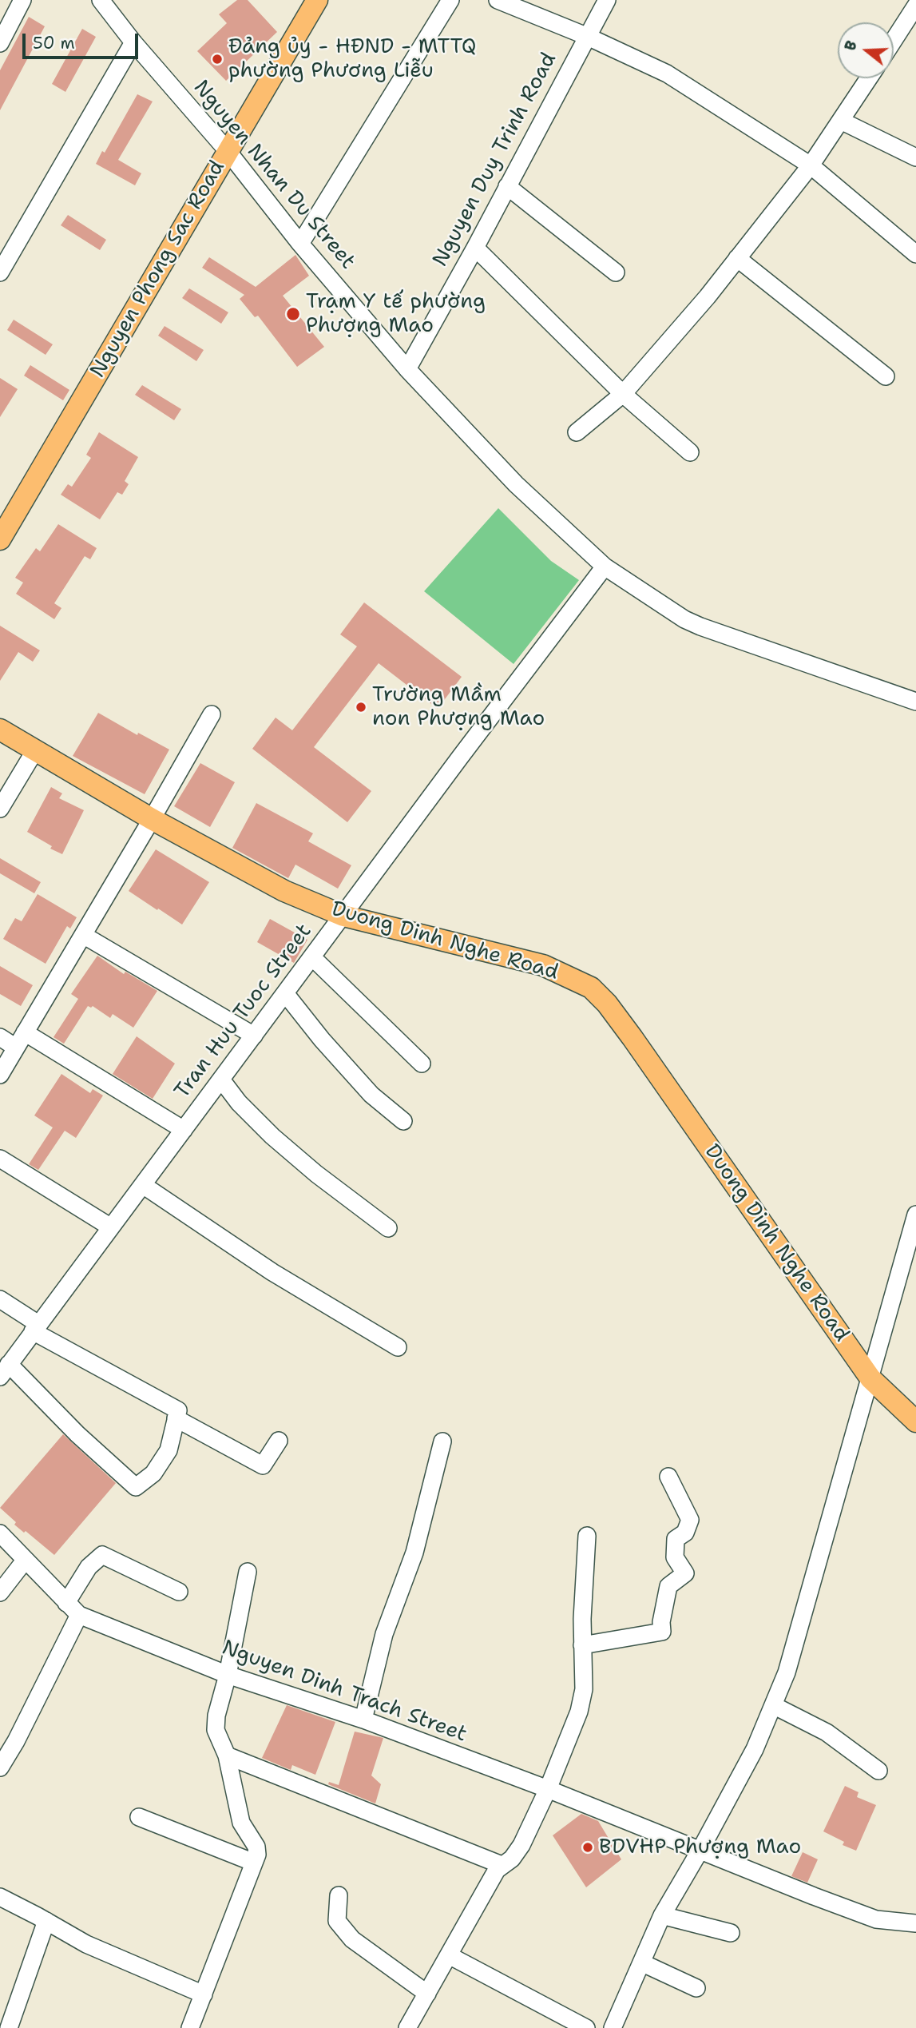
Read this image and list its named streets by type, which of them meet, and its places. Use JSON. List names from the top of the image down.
{
  "streets": {
    "main road": ["Nguyen Phong Sac Road", "Duong Dinh Nghe Road"],
    "street": [
      "Nguyen Duy Trinh Road",
      "Nguyen Nhan Du Street",
      "Tran Huu Tuoc Street",
      "Nguyen Dinh Trach Street"
    ]
  },
  "crossings": [
    ["Nguyen Duy Trinh Road", "Nguyen Nhan Du Street"],
    ["Nguyen Nhan Du Street", "Nguyen Phong Sac Road"],
    ["Nguyen Nhan Du Street", "Tran Huu Tuoc Street"],
    ["Duong Dinh Nghe Road", "Tran Huu Tuoc Street"]
  ],
  "places": [
    "Đảng ủy - HĐND - MTTQ phường Phương Liễu",
    "Trạm Y tế phường Phượng Mao",
    "Trường Mầm non Phượng Mao",
    "BDVHP Phượng Mao"
  ],
  "scale_bar": "50 m",
  "north": "left"
}
